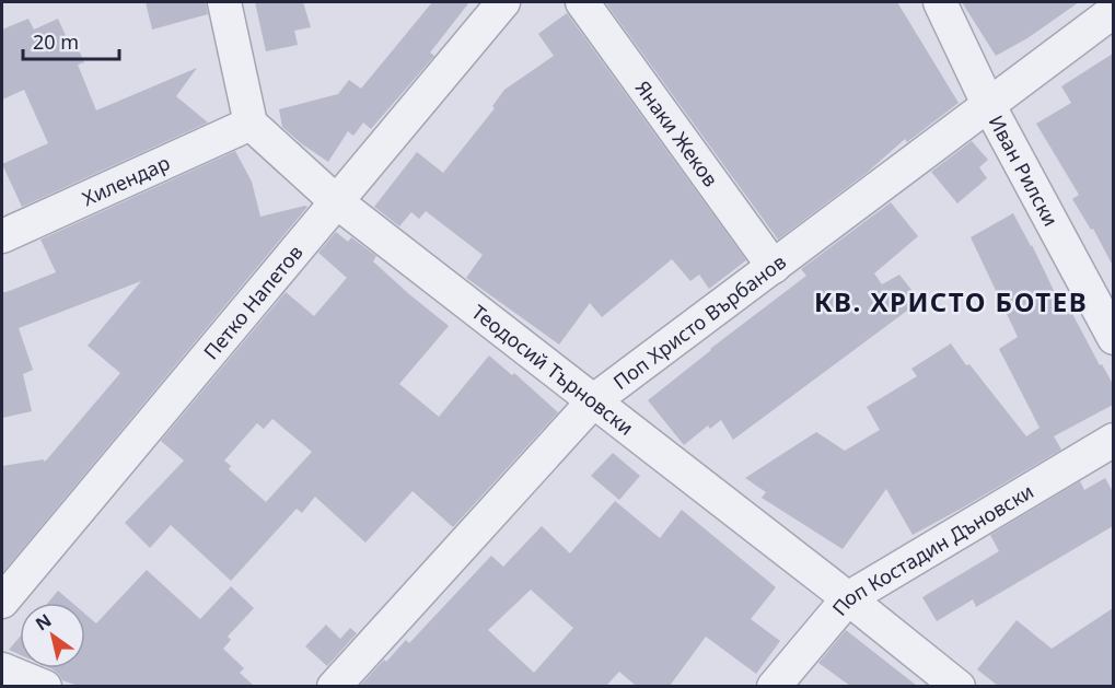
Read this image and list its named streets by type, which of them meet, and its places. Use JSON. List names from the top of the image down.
{
  "streets": {
    "street": [
      "Янаки Жеков",
      "Иван Рилски",
      "Хилендар",
      "Петко Напетов",
      "Поп Христо Върбанов",
      "Теодосий Търновски",
      "Поп Костадин Дъновски"
    ]
  },
  "crossings": [
    ["Янаки Жеков", "Поп Христо Върбанов"],
    ["Иван Рилски", "Поп Христо Върбанов"],
    ["Хилендар", "Теодосий Търновски"],
    ["Петко Напетов", "Теодосий Търновски"],
    ["Поп Христо Върбанов", "Теодосий Търновски"],
    ["Теодосий Търновски", "Поп Костадин Дъновски"]
  ],
  "districts": ["КВ. ХРИСТО БОТЕВ"],
  "scale_bar": "20 m",
  "north": "top left"
}
